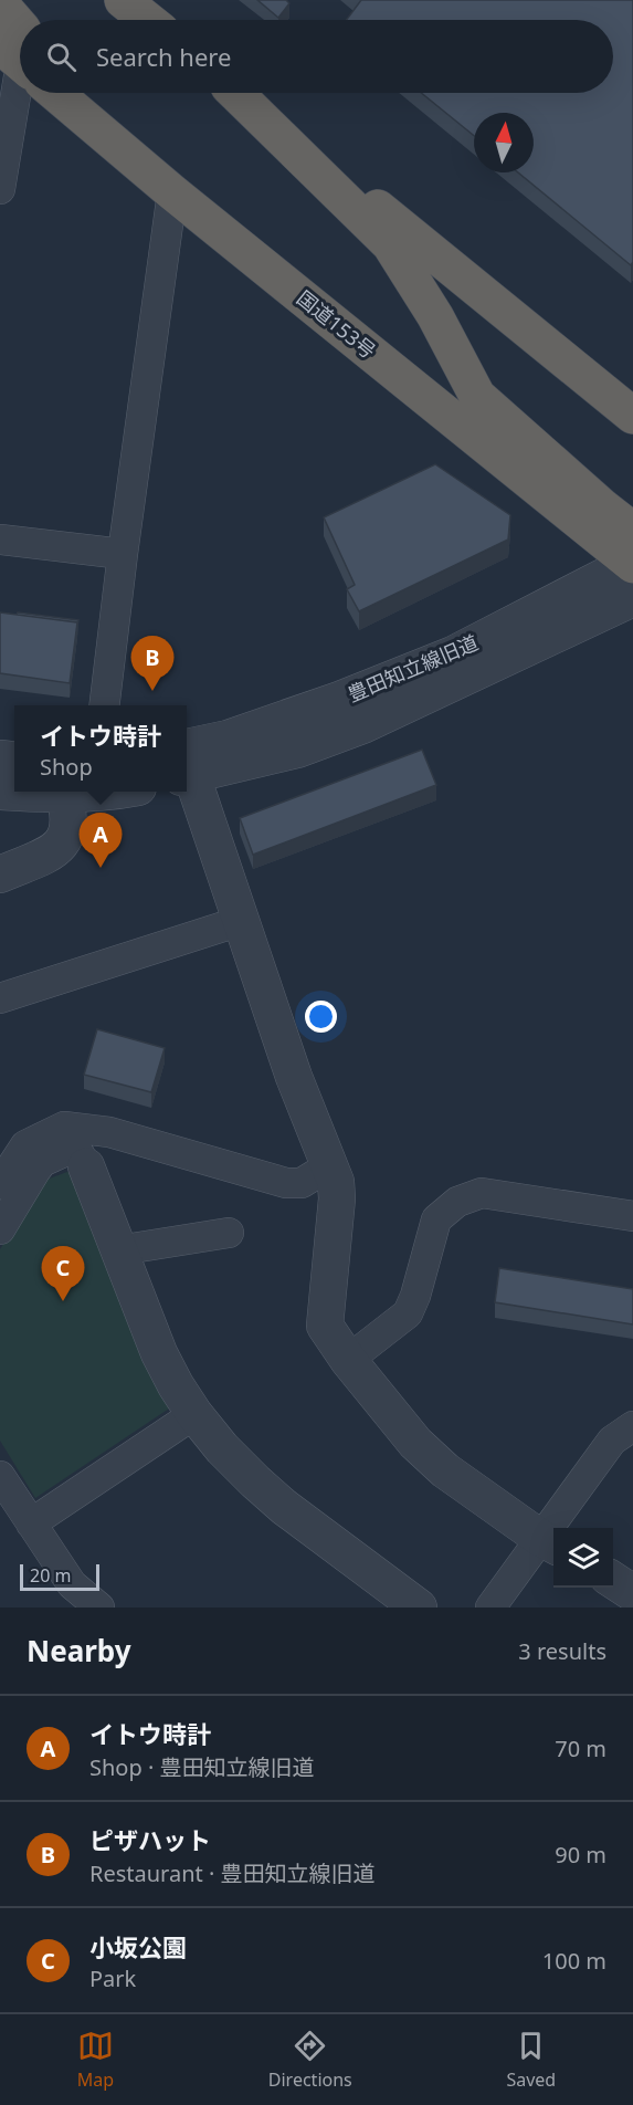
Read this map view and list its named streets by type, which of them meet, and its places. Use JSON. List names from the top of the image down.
{
  "streets": {
    "highway": ["国道153号"],
    "street": ["豊田知立線旧道"]
  },
  "crossings": [
    ["国道153号", "豊田知立線旧道"]
  ],
  "scale_bar": "20 m",
  "north": "top",
  "page": {
    "search": "Search here",
    "pins": ["B", "A", "C"],
    "popup": ["イトウ時計", "Shop"],
    "scale": "20 m",
    "heading": ["Nearby", "3 results"],
    "list": [
      {
        "mark": "A",
        "name": "イトウ時計",
        "note": "Shop · 豊田知立線旧道",
        "value": "70 m"
      },
      {
        "mark": "B",
        "name": "ピザハット",
        "note": "Restaurant · 豊田知立線旧道",
        "value": "90 m"
      },
      {
        "mark": "C",
        "name": "小坂公園",
        "note": "Park",
        "value": "100 m"
      }
    ],
    "nav": ["Map", "Directions", "Saved"]
  }
}
